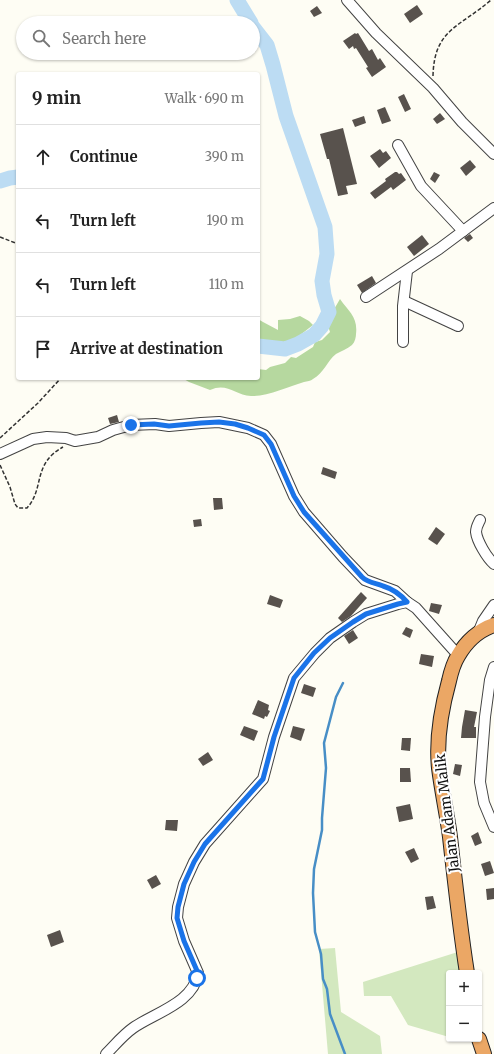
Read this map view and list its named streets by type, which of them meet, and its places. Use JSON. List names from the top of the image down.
{
  "streets": {
    "highway": ["Jalan Adam Malik"]
  },
  "page": {
    "search": "Search here",
    "heading": ["9 min", "Walk · 690 m"],
    "list": [
      ["Continue", "390 m"],
      ["Turn left", "190 m"],
      ["Turn left", "110 m"],
      "Arrive at destination"
    ],
    "map_buttons": ["+", "−"]
  }
}
